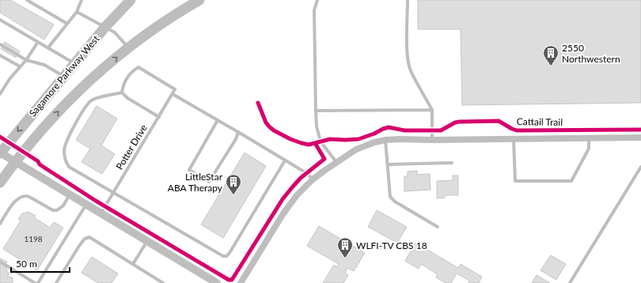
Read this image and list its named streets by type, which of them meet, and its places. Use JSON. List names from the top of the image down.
{
  "streets": {
    "highway": ["Sagamore Parkway West"],
    "lane": ["Potter Drive"],
    "cycle path": ["Cattail Trail"]
  },
  "places": {
    "building": ["2550 Northwestern", "LittleStar ABA Therapy", "WLFI-TV CBS 18"]
  },
  "house_numbers": ["1198"],
  "scale_bar": "50 m"
}
